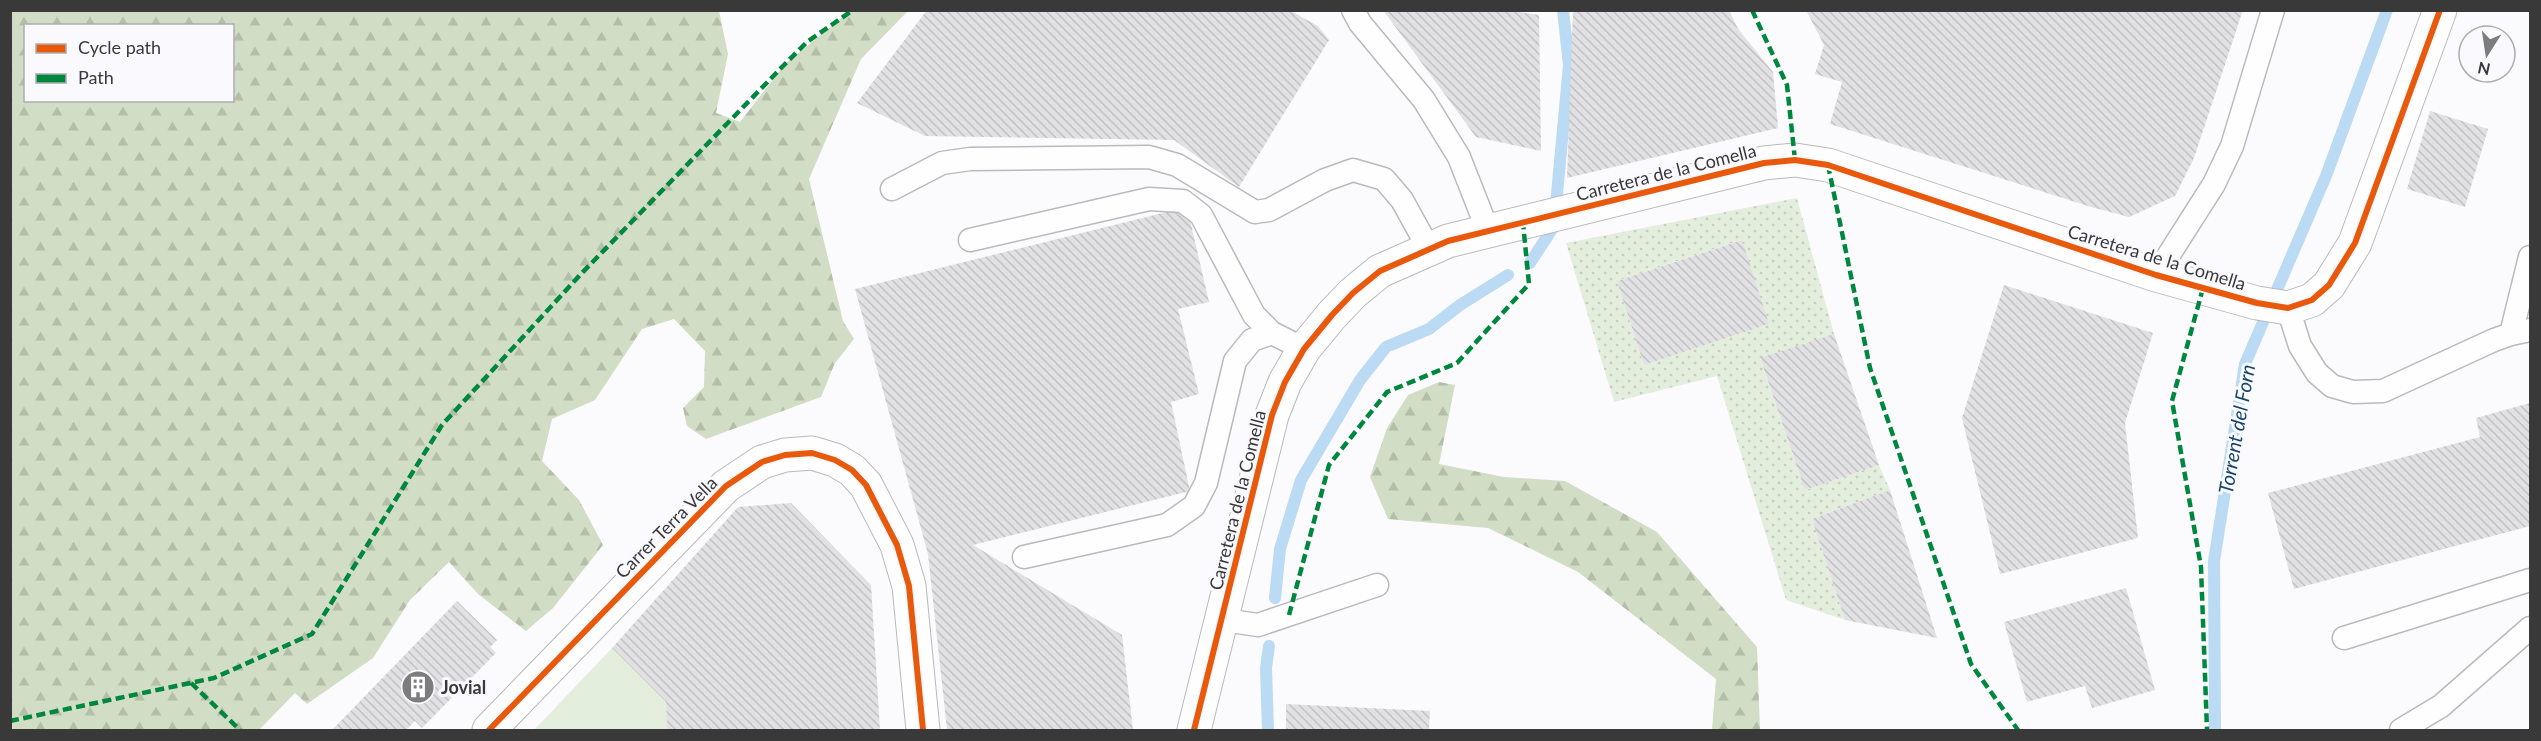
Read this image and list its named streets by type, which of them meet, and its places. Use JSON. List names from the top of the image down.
{
  "streets": {
    "main road": ["Carretera de la Comella", "Carrer Terra Vella"]
  },
  "water": ["Torrent del Forn"],
  "places": {
    "building": ["Jovial"]
  },
  "legend": ["Cycle path", "Path"],
  "north": "bottom"
}
